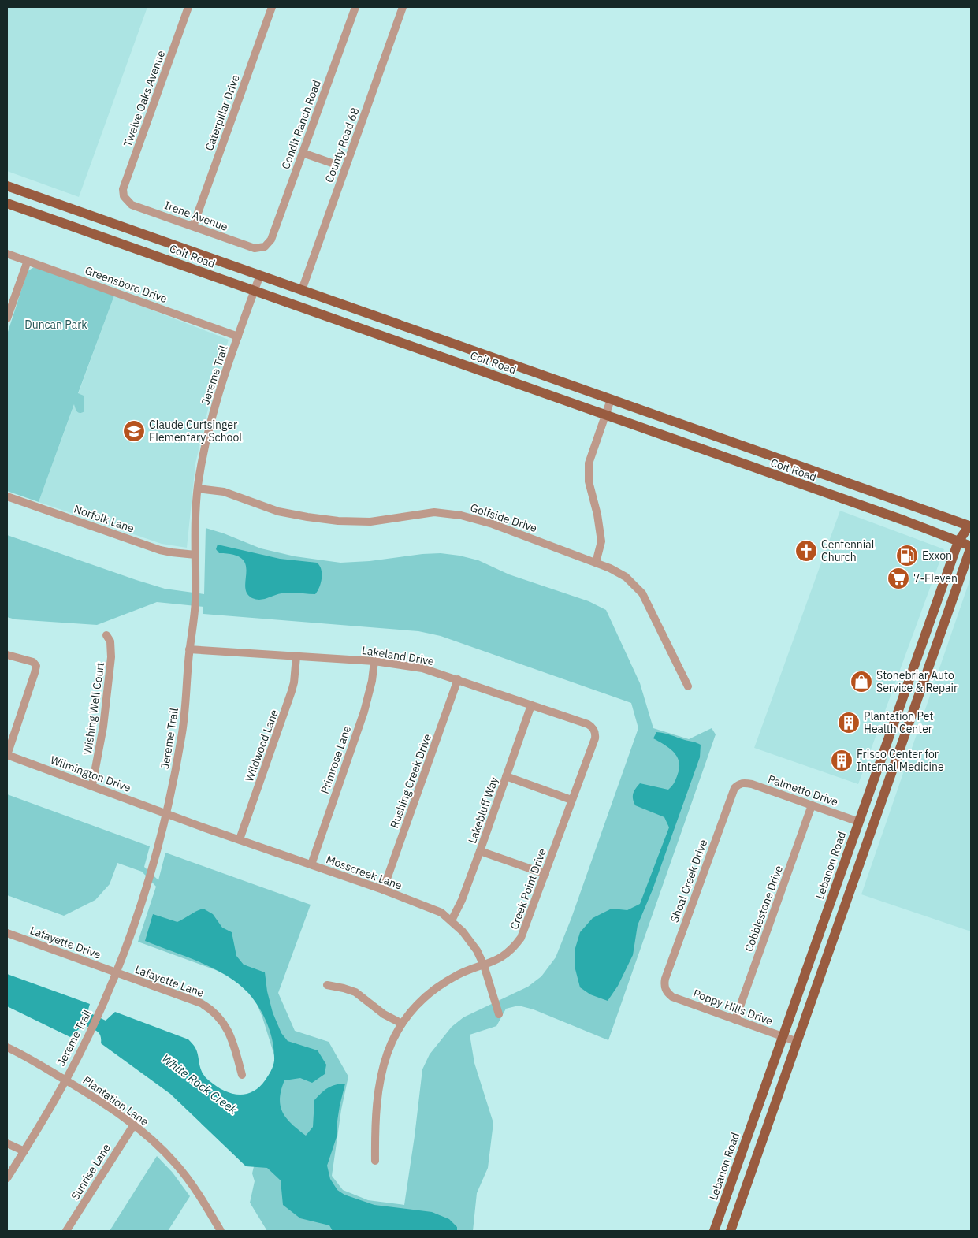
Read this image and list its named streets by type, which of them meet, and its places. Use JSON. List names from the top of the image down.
{
  "streets": {
    "main road": ["Coit Road", "Lebanon Road"],
    "street": [
      "Twelve Oaks Avenue",
      "Caterpillar Drive",
      "Condit Ranch Road",
      "County Road 68",
      "Irene Avenue",
      "Greensboro Drive",
      "Jereme Trail",
      "Golfside Drive",
      "Norfolk Lane",
      "Lakeland Drive",
      "Wishing Well Court",
      "Wildwood Lane",
      "Primrose Lane",
      "Wilmington Drive",
      "Rushing Creek Drive",
      "Palmetto Drive",
      "Lakebluff Way",
      "Mosscreek Lane",
      "Shoal Creek Drive",
      "Creek Point Drive",
      "Cobblestone Drive",
      "Lafayette Drive",
      "Lafayette Lane",
      "Poppy Hills Drive",
      "Plantation Lane",
      "Sunrise Lane"
    ]
  },
  "crossings": [
    ["Twelve Oaks Avenue", "Irene Avenue"],
    ["Caterpillar Drive", "Irene Avenue"],
    ["Condit Ranch Road", "Irene Avenue"],
    ["County Road 68", "Coit Road"],
    ["Coit Road", "Jereme Trail"],
    ["Coit Road", "Lebanon Road"],
    ["Greensboro Drive", "Jereme Trail"],
    ["Jereme Trail", "Golfside Drive"],
    ["Jereme Trail", "Norfolk Lane"],
    ["Jereme Trail", "Lakeland Drive"],
    ["Jereme Trail", "Wilmington Drive"],
    ["Jereme Trail", "Mosscreek Lane"],
    ["Jereme Trail", "Lafayette Drive"],
    ["Jereme Trail", "Lafayette Lane"],
    ["Jereme Trail", "Plantation Lane"],
    ["Lakeland Drive", "Wildwood Lane"],
    ["Lakeland Drive", "Primrose Lane"],
    ["Lakeland Drive", "Rushing Creek Drive"],
    ["Lakeland Drive", "Lakebluff Way"],
    ["Lakeland Drive", "Creek Point Drive"],
    ["Wishing Well Court", "Wilmington Drive"],
    ["Wildwood Lane", "Mosscreek Lane"],
    ["Primrose Lane", "Mosscreek Lane"],
    ["Wilmington Drive", "Mosscreek Lane"],
    ["Rushing Creek Drive", "Mosscreek Lane"],
    ["Palmetto Drive", "Lebanon Road"],
    ["Palmetto Drive", "Shoal Creek Drive"],
    ["Palmetto Drive", "Cobblestone Drive"],
    ["Lakebluff Way", "Mosscreek Lane"],
    ["Lebanon Road", "Poppy Hills Drive"],
    ["Mosscreek Lane", "Creek Point Drive"],
    ["Shoal Creek Drive", "Poppy Hills Drive"],
    ["Cobblestone Drive", "Poppy Hills Drive"],
    ["Lafayette Drive", "Lafayette Lane"],
    ["Plantation Lane", "Sunrise Lane"]
  ],
  "water": ["White Rock Creek"],
  "parks": ["Duncan Park"],
  "places": {
    "school or university": ["Claude Curtsinger Elementary School"],
    "church": ["Centennial Church"],
    "fuel station": ["Exxon"],
    "supermarket": ["7-Eleven"],
    "shop": ["Stonebriar Auto Service & Repair"],
    "building": ["Plantation Pet Health Center", "Frisco Center for Internal Medicine"]
  }
}
